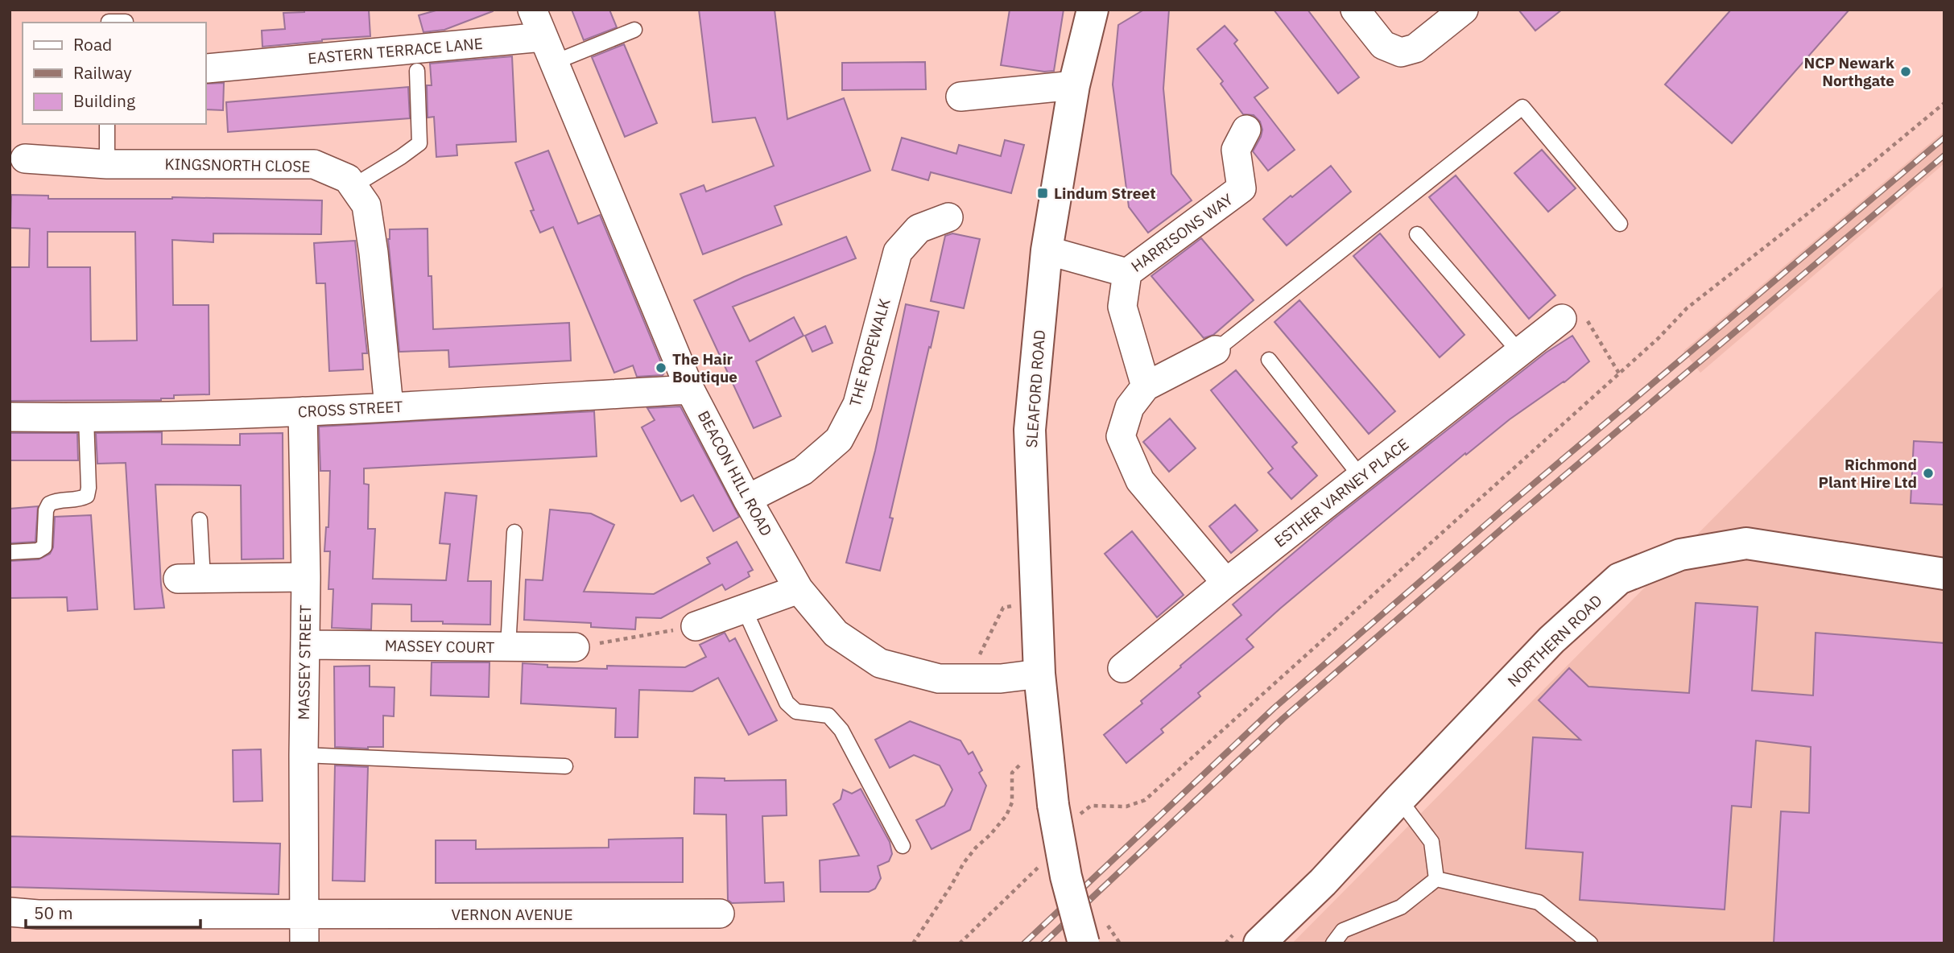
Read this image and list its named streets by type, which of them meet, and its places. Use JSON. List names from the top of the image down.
{
  "streets": {
    "street": [
      "EASTERN TERRACE LANE",
      "KINGSNORTH CLOSE",
      "HARRISONS WAY",
      "THE ROPEWALK",
      "SLEAFORD ROAD",
      "CROSS STREET",
      "BEACON HILL ROAD",
      "ESTHER VARNEY PLACE",
      "NORTHERN ROAD",
      "MASSEY COURT",
      "MASSEY STREET",
      "VERNON AVENUE"
    ]
  },
  "crossings": [
    ["EASTERN TERRACE LANE", "BEACON HILL ROAD"],
    ["KINGSNORTH CLOSE", "CROSS STREET"],
    ["THE ROPEWALK", "BEACON HILL ROAD"],
    ["SLEAFORD ROAD", "BEACON HILL ROAD"],
    ["CROSS STREET", "BEACON HILL ROAD"],
    ["CROSS STREET", "MASSEY STREET"],
    ["MASSEY COURT", "MASSEY STREET"],
    ["MASSEY STREET", "VERNON AVENUE"]
  ],
  "places": {
    "other": ["NCP Newark Northgate", "The Hair Boutique", "Richmond Plant Hire Ltd"],
    "transit": ["Lindum Street"]
  },
  "legend": ["Road", "Railway", "Building"],
  "scale_bar": "50 m"
}
